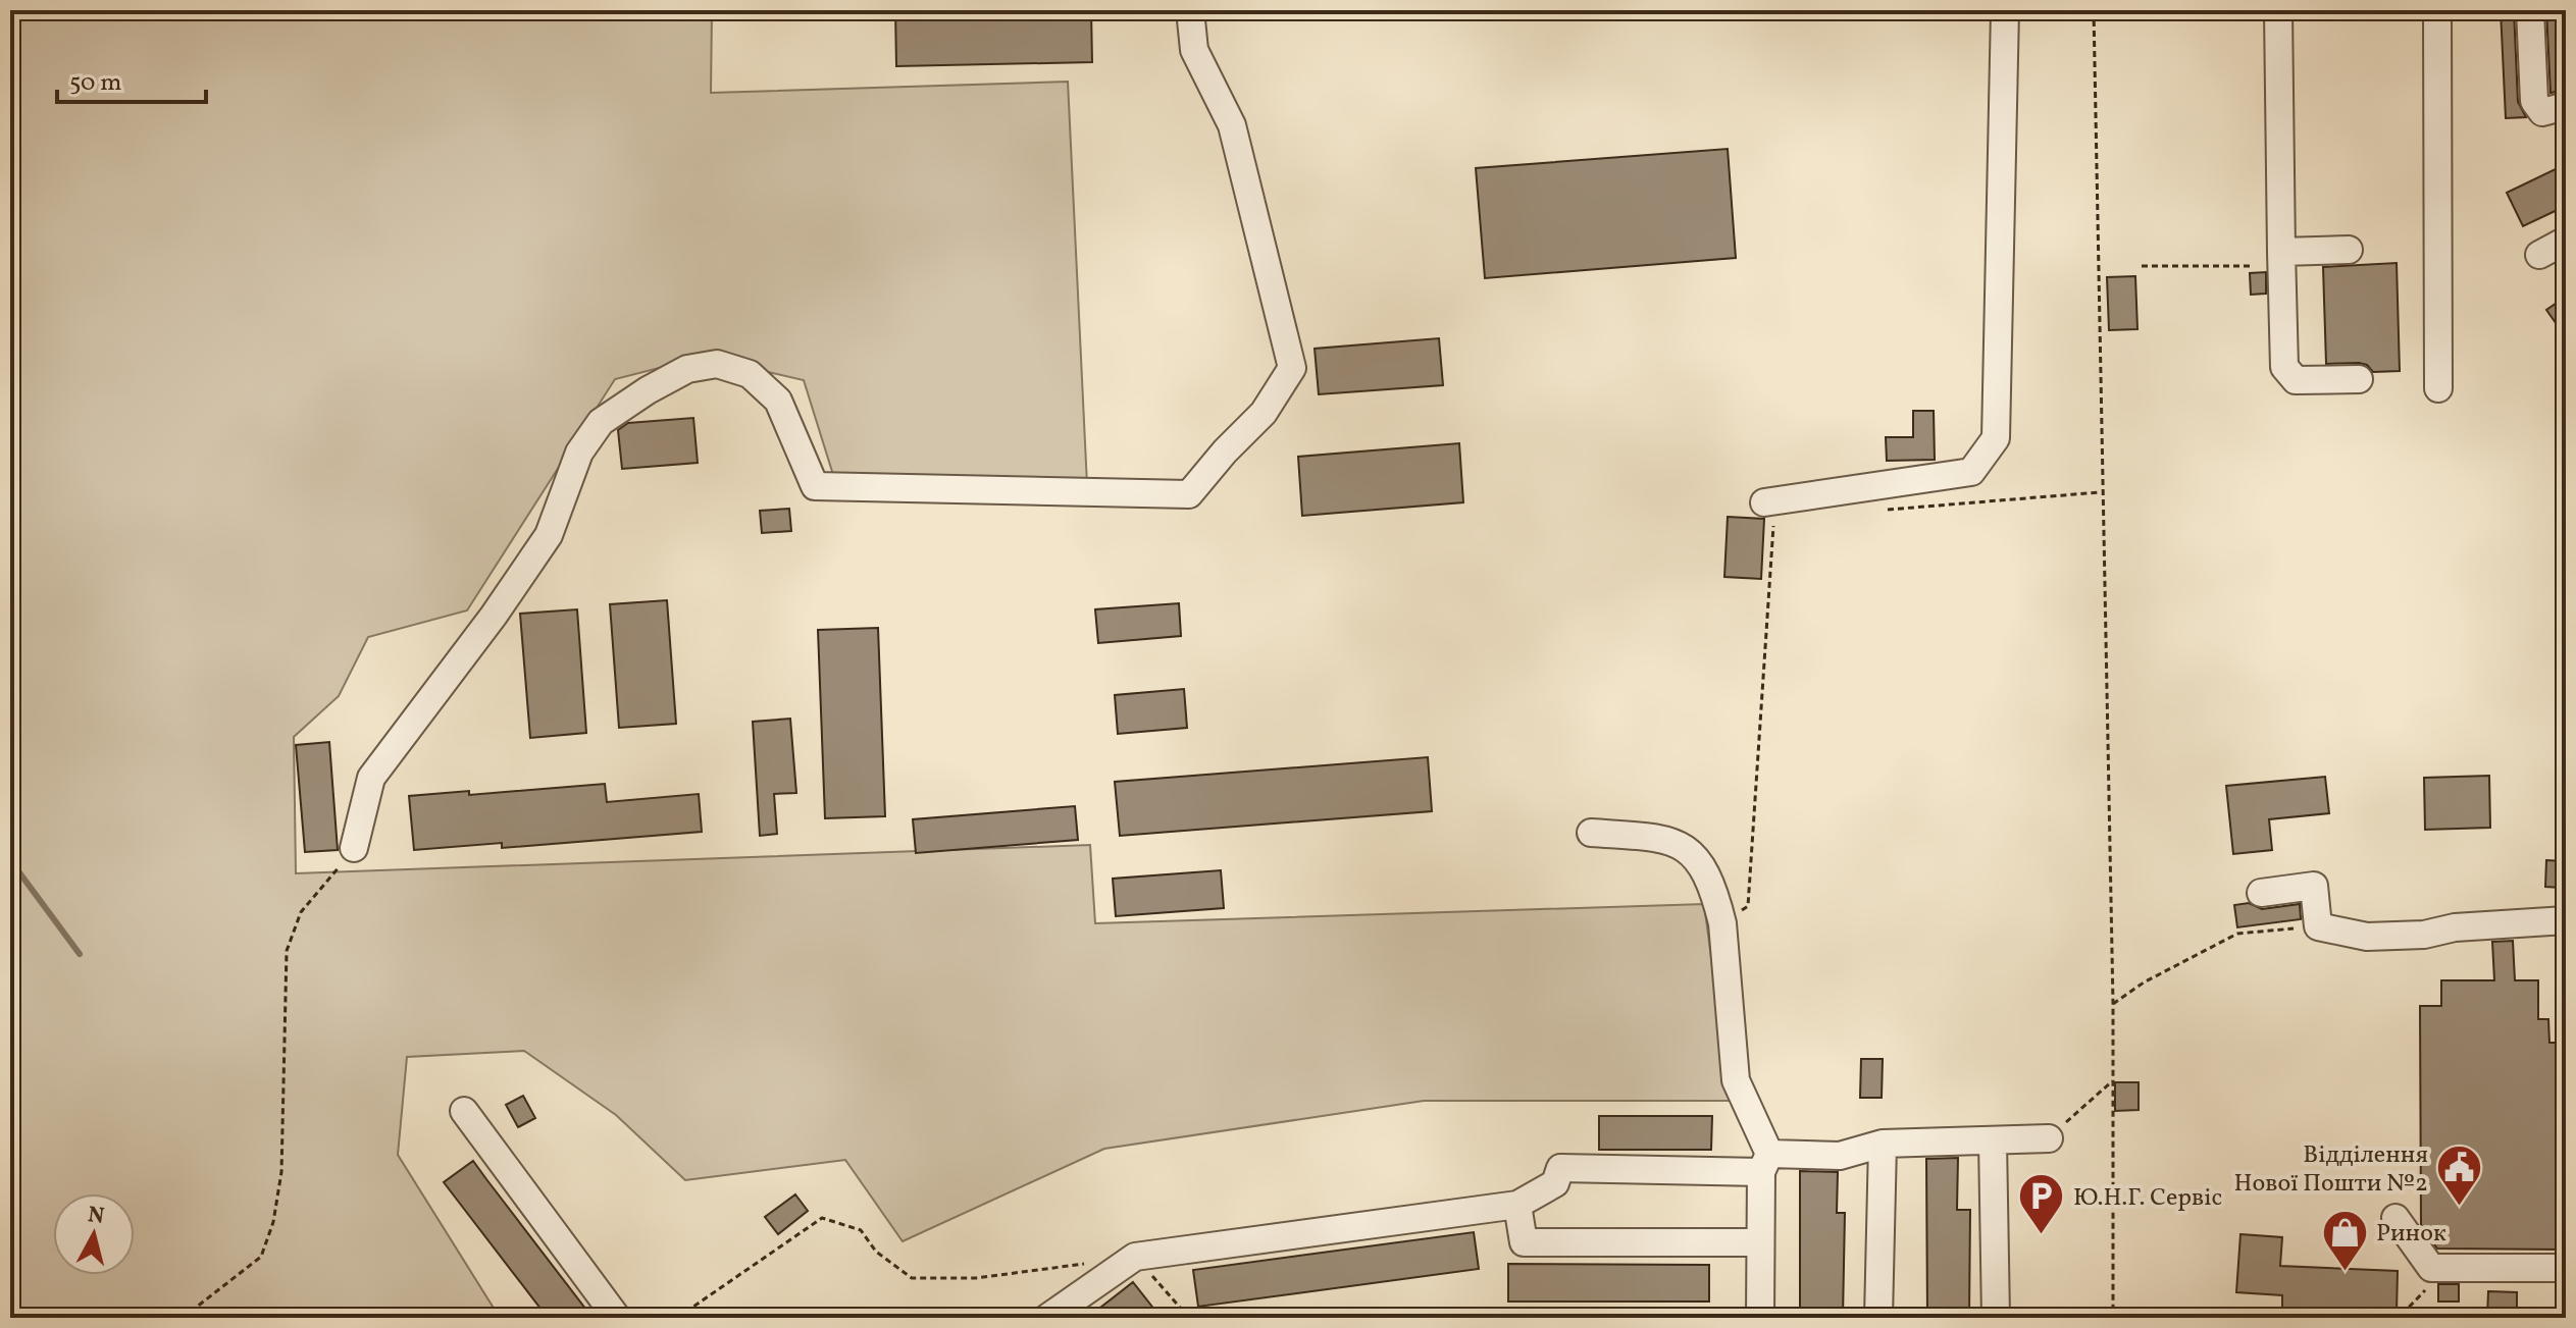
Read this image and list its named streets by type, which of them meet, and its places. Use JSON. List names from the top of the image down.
{
  "places": {
    "public building": ["Відділення Нової Пошти №2"],
    "parking": ["Ю.Н.Г. Сервіс"],
    "shop": ["Ринок"]
  },
  "scale_bar": "50 m",
  "north": "top"
}
